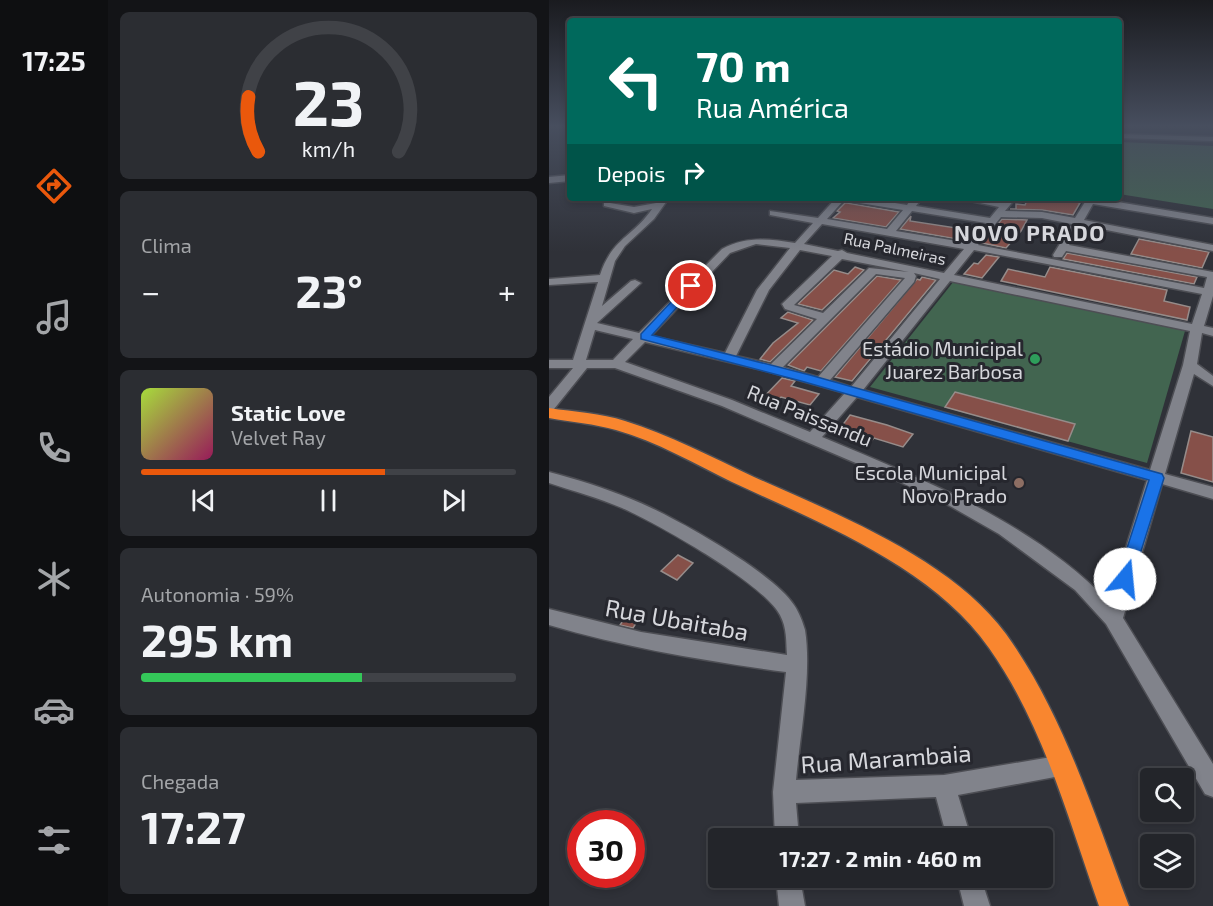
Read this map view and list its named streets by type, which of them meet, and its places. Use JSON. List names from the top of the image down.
{
  "streets": {
    "street": [
      "Rua Palmeiras",
      "Rua Paissandu",
      "Rua Ubaitaba",
      "Rua Marambaia"
    ]
  },
  "crossings": [
    ["Rua Palmeiras", "Rua Paissandu"]
  ],
  "districts": ["NOVO PRADO"],
  "places": ["Estádio Municipal Juarez Barbosa", "Escola Municipal Novo Prado"],
  "page": {
    "tabs": "17:25",
    "turn": ["70 m", "Rua América"],
    "then": "Depois",
    "tile": [
      "Clima",
      ["Autonomia · 59%", "295 km"],
      ["Chegada", "17:27"]
    ],
    "heat": ["−", "23°", "+"],
    "song": ["Static Love", "Velvet Ray"],
    "limit": "30",
    "trip": "17:27 · 2 min · 460 m",
    "gauge": ["23", "km/h"]
  }
}
